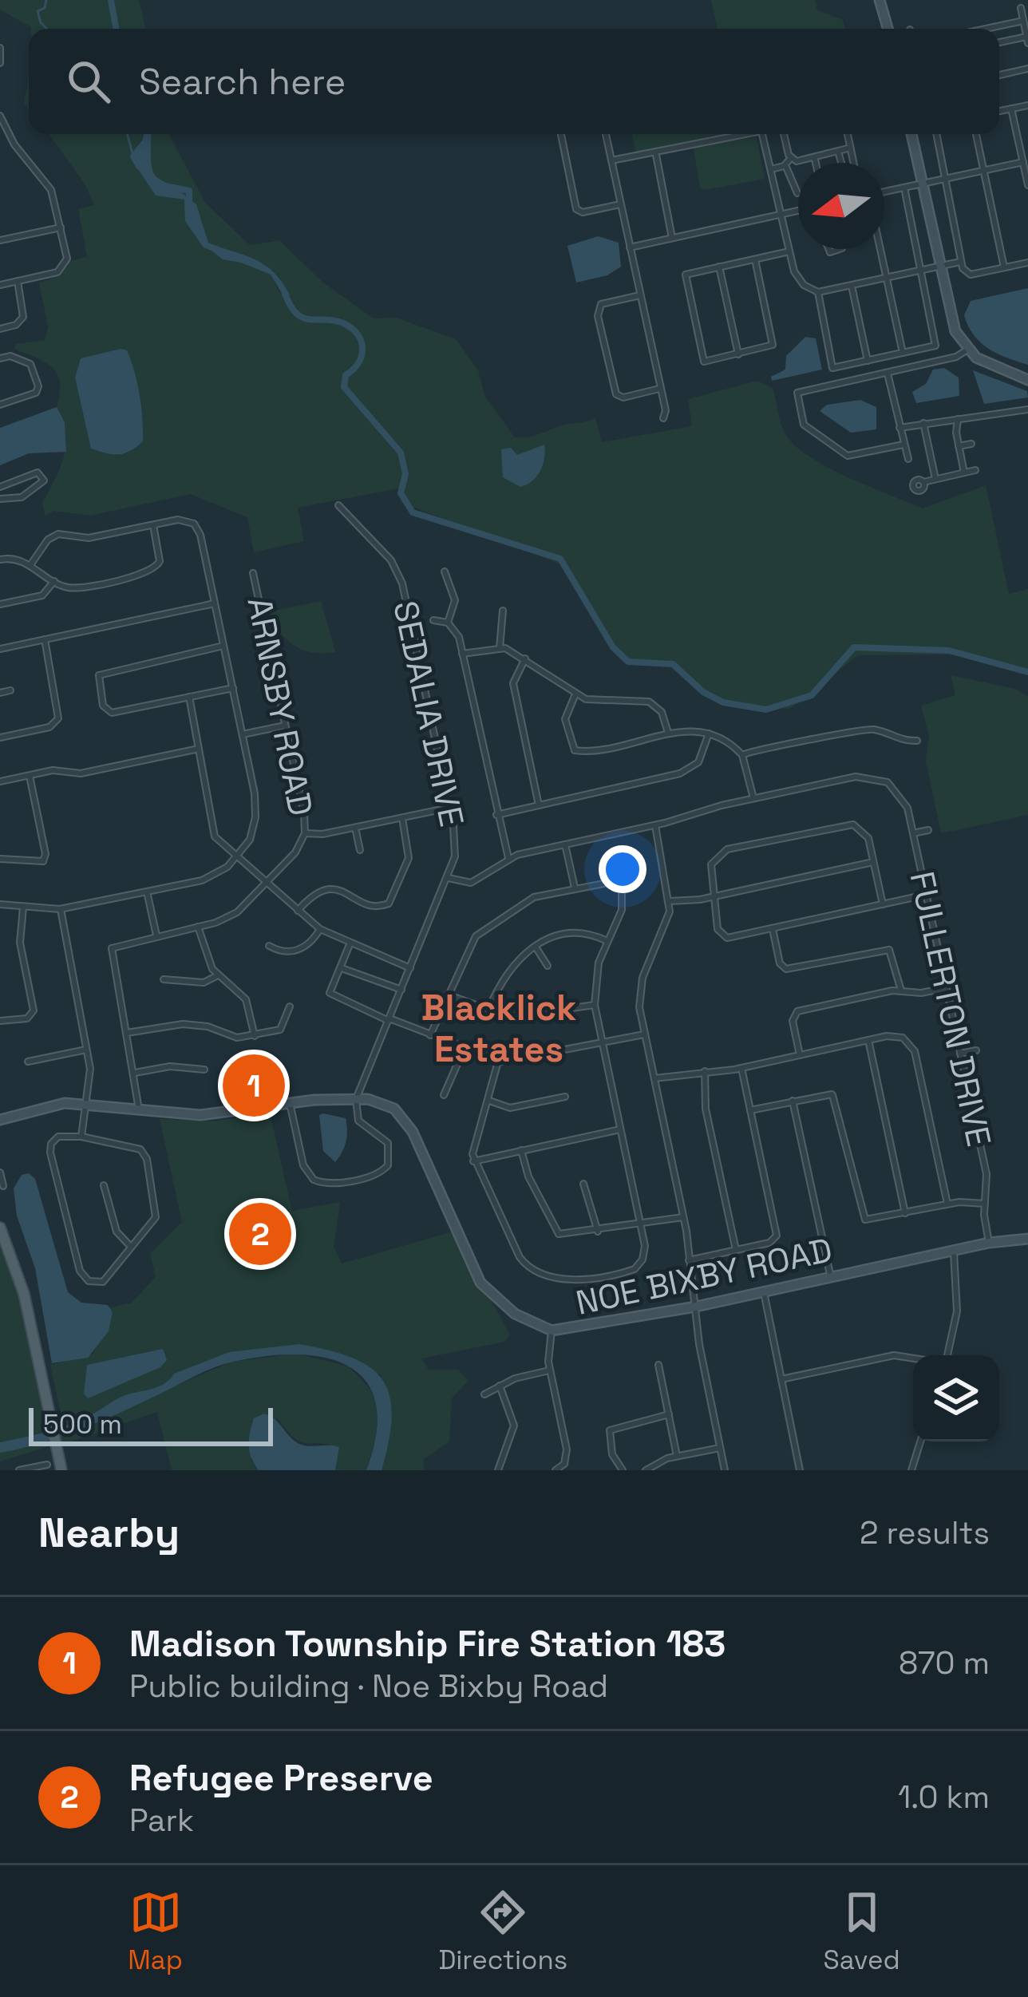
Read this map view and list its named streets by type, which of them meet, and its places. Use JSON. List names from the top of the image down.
{
  "streets": {
    "street": [
      "ARNSBY ROAD",
      "SEDALIA DRIVE",
      "FULLERTON DRIVE",
      "NOE BIXBY ROAD"
    ]
  },
  "crossings": [
    ["SEDALIA DRIVE", "NOE BIXBY ROAD"],
    ["FULLERTON DRIVE", "NOE BIXBY ROAD"]
  ],
  "districts": ["Blacklick Estates"],
  "scale_bar": "500 m",
  "north": "left",
  "page": {
    "search": "Search here",
    "pins": ["1", "2"],
    "scale": "500 m",
    "heading": ["Nearby", "2 results"],
    "list": [
      {
        "mark": "1",
        "name": "Madison Township Fire Station 183",
        "note": "Public building · Noe Bixby Road",
        "value": "870 m"
      },
      {
        "mark": "2",
        "name": "Refugee Preserve",
        "note": "Park",
        "value": "1.0 km"
      }
    ],
    "nav": ["Map", "Directions", "Saved"]
  }
}
